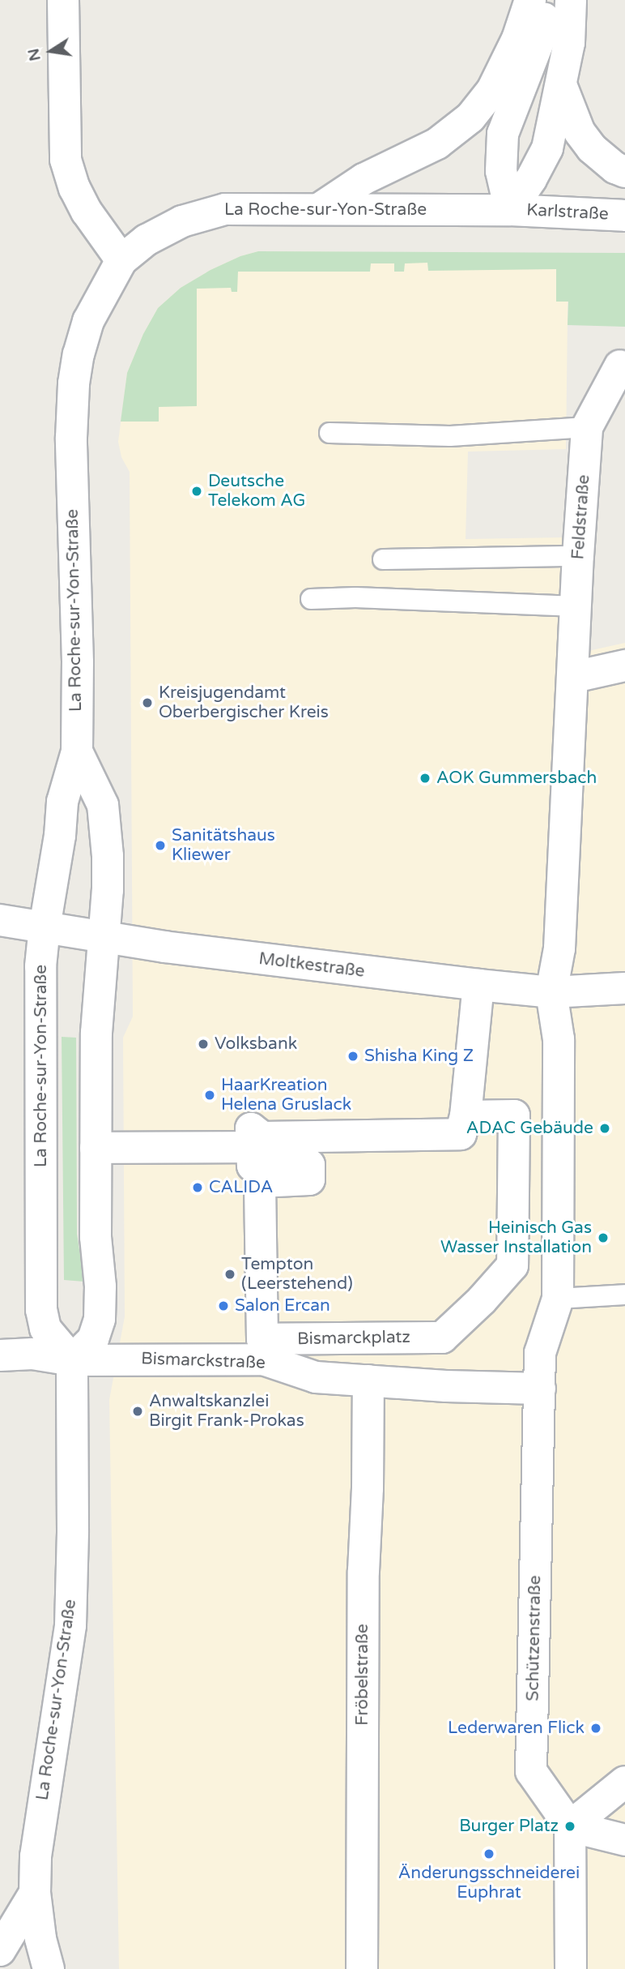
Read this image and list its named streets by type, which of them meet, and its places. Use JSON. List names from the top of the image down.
{
  "streets": {
    "street": [
      "La Roche-sur-Yon-Straße",
      "Karlstraße",
      "Feldstraße",
      "Moltkestraße",
      "Bismarckplatz",
      "Bismarckstraße",
      "Schützenstraße",
      "Fröbelstraße"
    ]
  },
  "crossings": [
    ["La Roche-sur-Yon-Straße", "Karlstraße"],
    ["La Roche-sur-Yon-Straße", "Moltkestraße"],
    ["La Roche-sur-Yon-Straße", "Bismarckstraße"],
    ["Feldstraße", "Moltkestraße"],
    ["Feldstraße", "Schützenstraße"],
    ["Moltkestraße", "Schützenstraße"],
    ["Bismarckstraße", "Schützenstraße"],
    ["Bismarckstraße", "Fröbelstraße"]
  ],
  "places": [
    "Deutsche Telekom AG",
    "Kreisjugendamt Oberbergischer Kreis",
    "AOK Gummersbach",
    "Sanitätshaus Kliewer",
    "Volksbank",
    "Shisha King Z",
    "HaarKreation Helena Gruslack",
    "ADAC Gebäude",
    "CALIDA",
    "Heinisch Gas Wasser Installation",
    "Tempton (Leerstehend)",
    "Salon Ercan",
    "Anwaltskanzlei Birgit Frank-Prokas",
    "Lederwaren Flick",
    "Burger Platz",
    "Änderungsschneiderei Euphrat"
  ],
  "north": "left"
}
